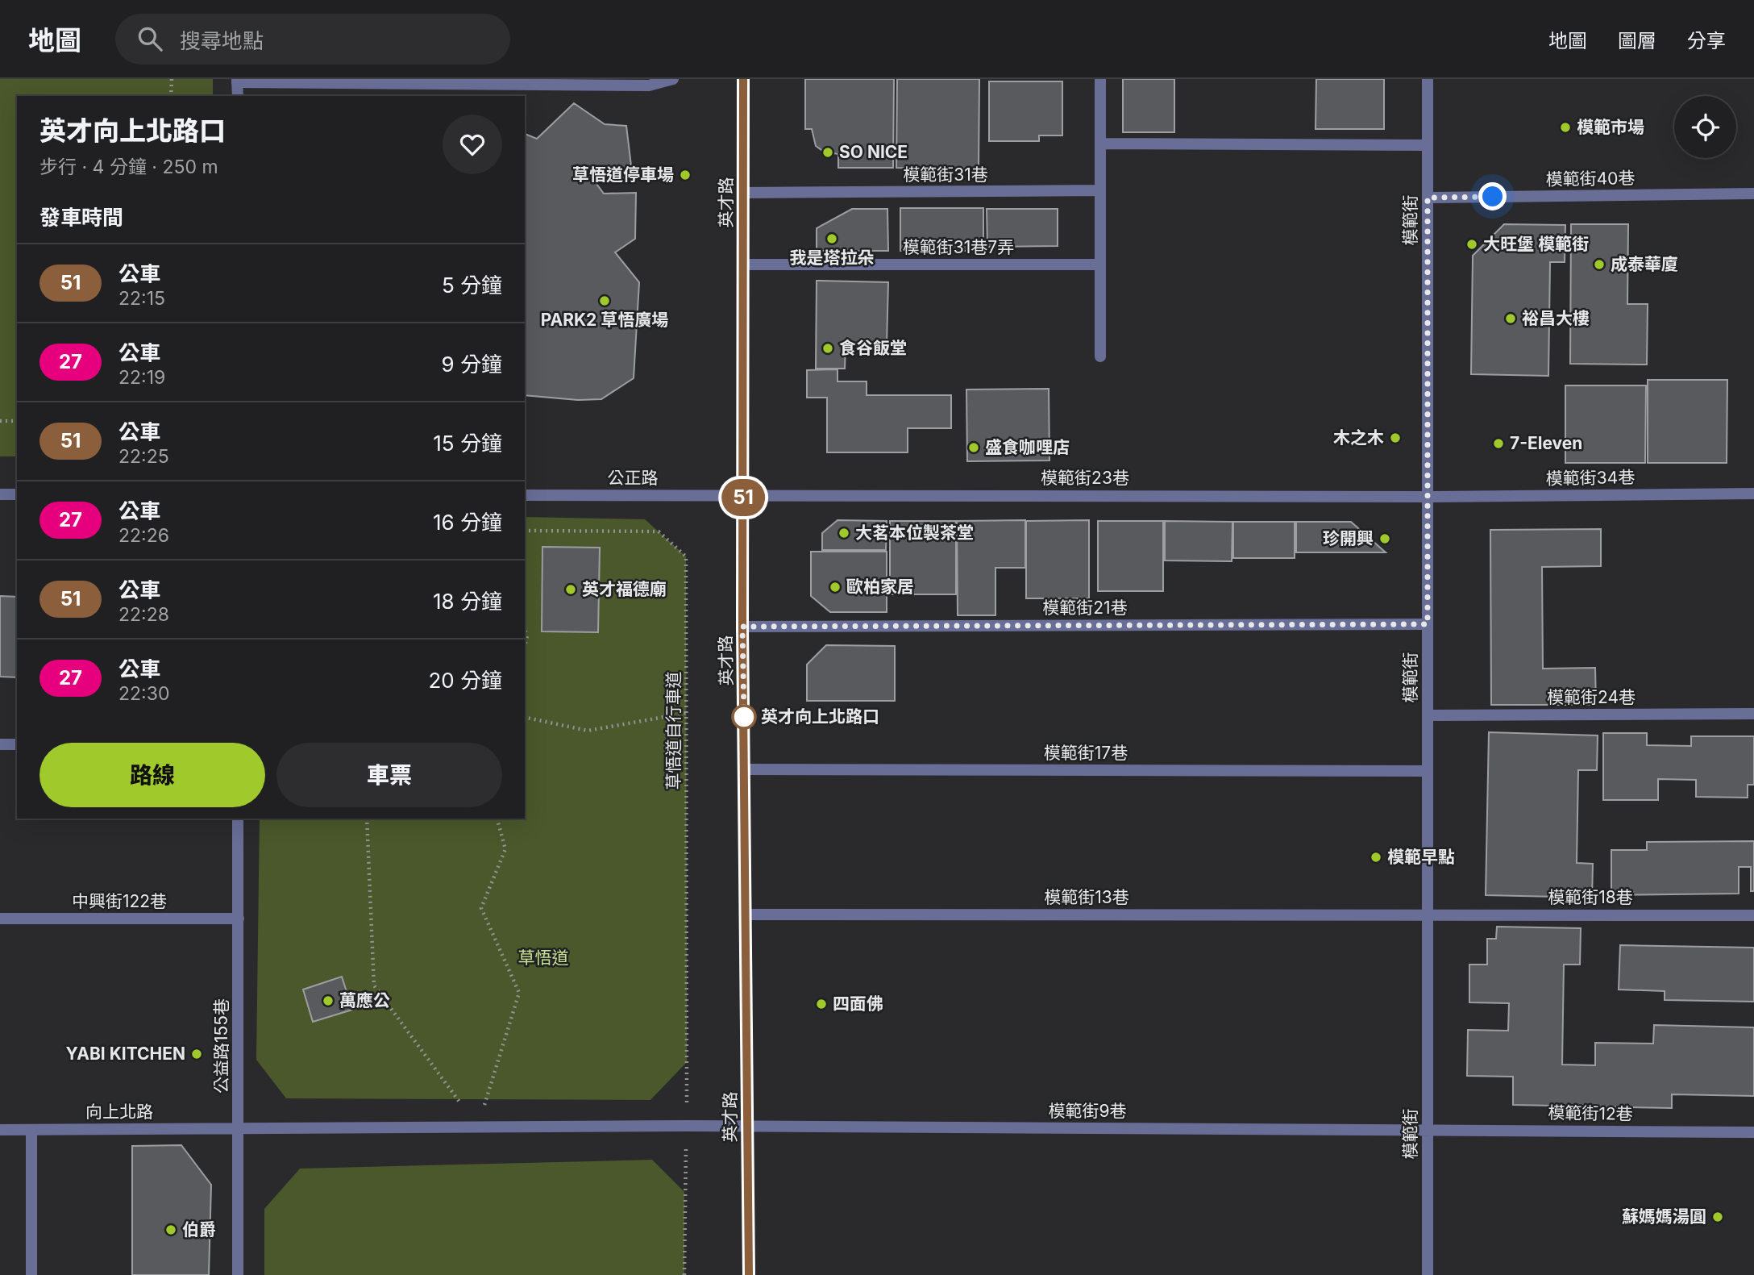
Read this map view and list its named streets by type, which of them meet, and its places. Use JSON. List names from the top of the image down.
{
  "streets": {
    "main road": ["英才路"],
    "street": [
      "模範街31巷",
      "模範街40巷",
      "模範街",
      "模範街31巷7弄",
      "公正路",
      "模範街23巷",
      "模範街34巷",
      "模範街21巷",
      "模範街24巷",
      "模範街17巷",
      "模範街13巷",
      "模範街18巷",
      "中興街122巷",
      "公益路155巷",
      "模範街9巷",
      "向上北路",
      "模範街12巷"
    ],
    "path": ["草悟道自行車道"]
  },
  "crossings": [
    ["模範街31巷", "英才路"],
    ["模範街40巷", "模範街"],
    ["英才路", "模範街31巷7弄"],
    ["英才路", "公正路"],
    ["英才路", "模範街23巷"],
    ["英才路", "模範街21巷"],
    ["英才路", "模範街17巷"],
    ["英才路", "模範街13巷"],
    ["英才路", "模範街9巷"],
    ["模範街", "模範街23巷"],
    ["模範街", "模範街34巷"],
    ["模範街", "模範街21巷"],
    ["模範街", "模範街24巷"],
    ["模範街", "模範街17巷"],
    ["模範街", "模範街13巷"],
    ["模範街", "模範街18巷"],
    ["模範街", "模範街9巷"],
    ["模範街", "模範街12巷"],
    ["公正路", "模範街23巷"],
    ["模範街23巷", "模範街34巷"],
    ["模範街13巷", "模範街18巷"],
    ["中興街122巷", "公益路155巷"],
    ["公益路155巷", "向上北路"],
    ["模範街9巷", "向上北路"],
    ["模範街9巷", "模範街12巷"]
  ],
  "parks": ["草悟道"],
  "places": [
    "模範市場",
    "SO NICE",
    "草悟道停車場",
    "我是塔拉朵",
    "大旺堡 模範街",
    "成泰華廈",
    "PARK2 草悟廣場",
    "裕昌大樓",
    "食谷飯堂",
    "木之木",
    "7-Eleven",
    "盛食咖哩店",
    "大茗本位製茶堂",
    "珍開興",
    "歐柏家居",
    "英才福德廟",
    "英才向上北路口",
    "模範早點",
    "萬應公",
    "四面佛",
    "YABI KITCHEN",
    "蘇媽媽湯圓",
    "伯爵"
  ],
  "lines": ["bus line 51"],
  "page": {
    "header": "地圖",
    "search": "搜尋地點",
    "nav": ["地圖", "圖層", "分享"],
    "on_map": "51",
    "heading": [
      ["英才向上北路口", "步行 · 4 分鐘 · 250 m"],
      "發車時間"
    ],
    "list": [
      {
        "mark": "51",
        "name": "公車",
        "note": "22:15",
        "value": "5 分鐘"
      },
      {
        "mark": "27",
        "name": "公車",
        "note": "22:19",
        "value": "9 分鐘"
      },
      {
        "mark": "51",
        "name": "公車",
        "note": "22:25",
        "value": "15 分鐘"
      },
      {
        "mark": "27",
        "name": "公車",
        "note": "22:26",
        "value": "16 分鐘"
      },
      {
        "mark": "51",
        "name": "公車",
        "note": "22:28",
        "value": "18 分鐘"
      },
      {
        "mark": "27",
        "name": "公車",
        "note": "22:30",
        "value": "20 分鐘"
      }
    ],
    "buttons": ["路線", "車票"]
  }
}
